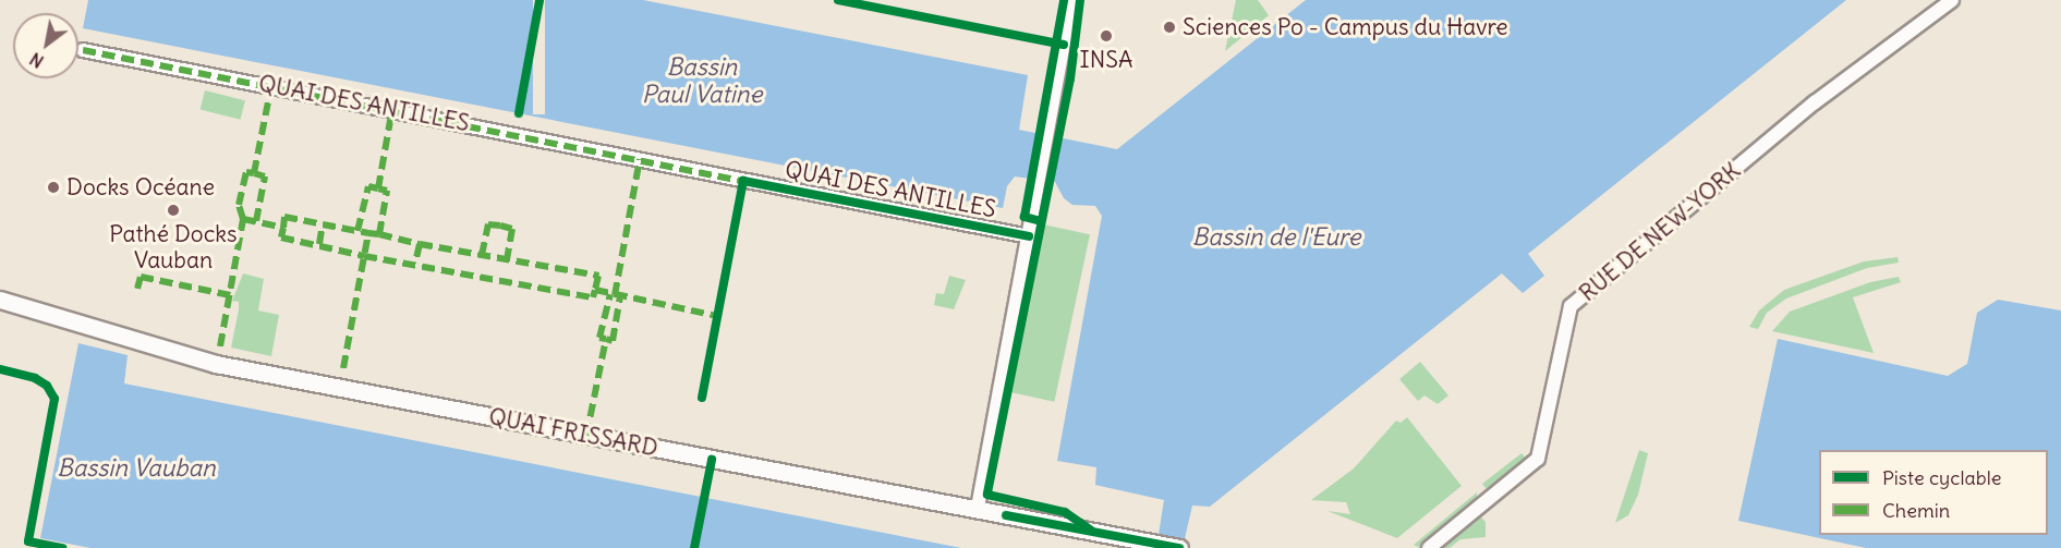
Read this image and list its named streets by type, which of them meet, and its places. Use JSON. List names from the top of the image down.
{
  "streets": {
    "street": ["QUAI DES ANTILLES", "RUE DE NEW-YORK", "QUAI FRISSARD"]
  },
  "water": ["Bassin Paul Vatine", "Bassin de l'Eure", "Bassin Vauban"],
  "places": [
    "Sciences Po - Campus du Havre",
    "INSA",
    "Docks Océane",
    "Pathé Docks Vauban"
  ],
  "legend": ["Piste cyclable", "Chemin"],
  "north": "bottom left"
}
